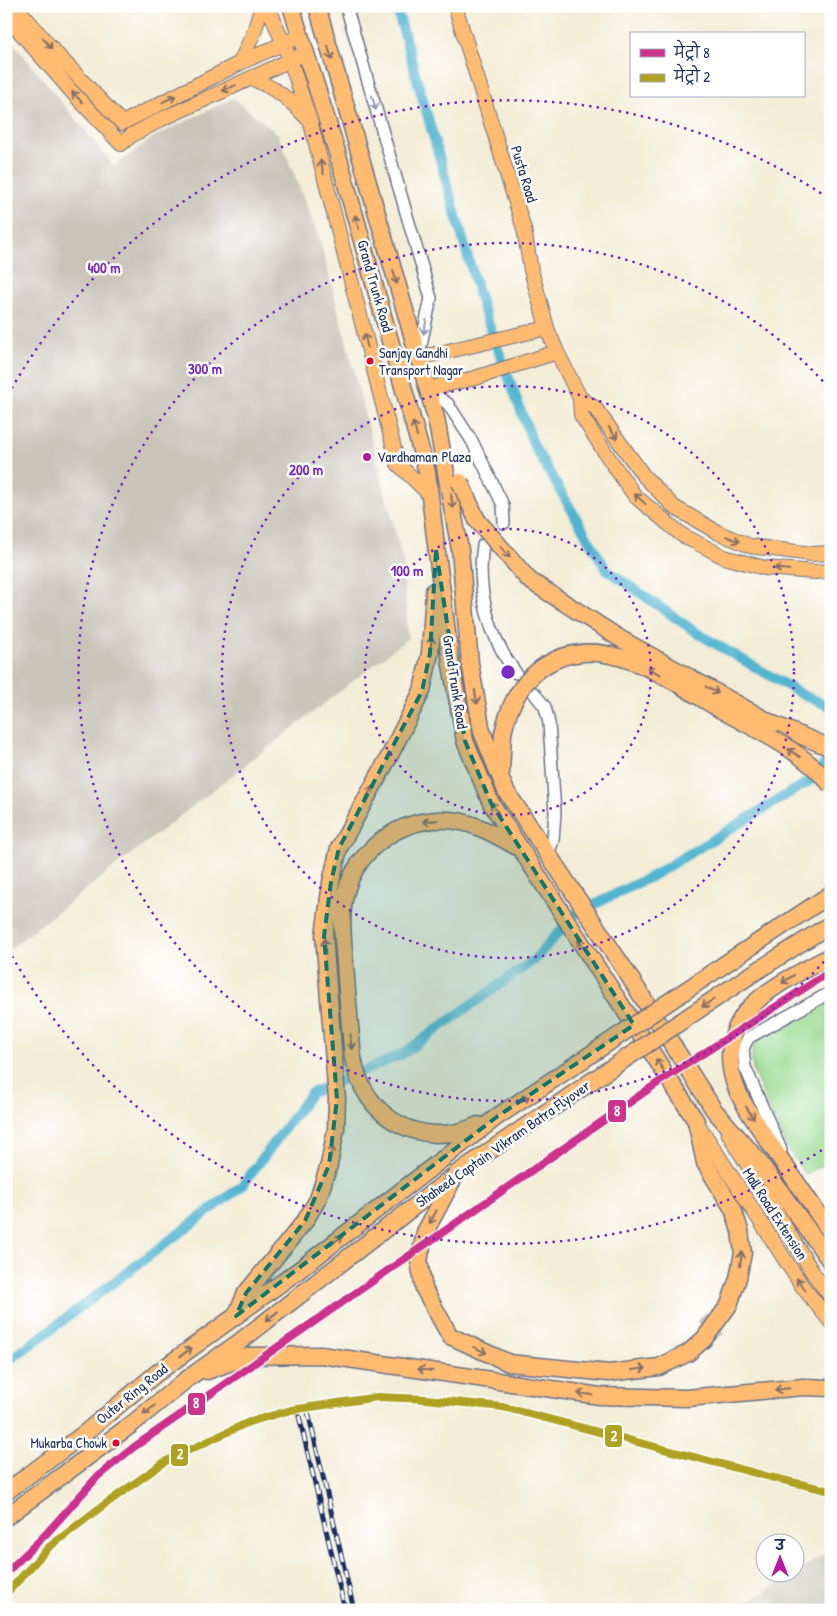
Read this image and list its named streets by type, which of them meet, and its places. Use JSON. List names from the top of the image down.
{
  "streets": {
    "highway": ["Grand Trunk Road", "Shaheed Captain Vikram Batra Flyover", "Outer Ring Road"],
    "main road": ["Pusta Road", "Mall Road Extension"]
  },
  "crossings": [
    ["Grand Trunk Road", "Mall Road Extension"],
    ["Shaheed Captain Vikram Batra Flyover", "Outer Ring Road"]
  ],
  "places": ["Sanjay Gandhi Transport Nagar", "Vardhaman Plaza", "Mukarba Chowk"],
  "lines": ["metro line 8", "metro line 2"],
  "legend": ["मेट्रो 8", "मेट्रो 2"],
  "north": "top",
  "rings": [
    "400 m",
    "300 m",
    "200 m",
    "100 m"
  ]
}
